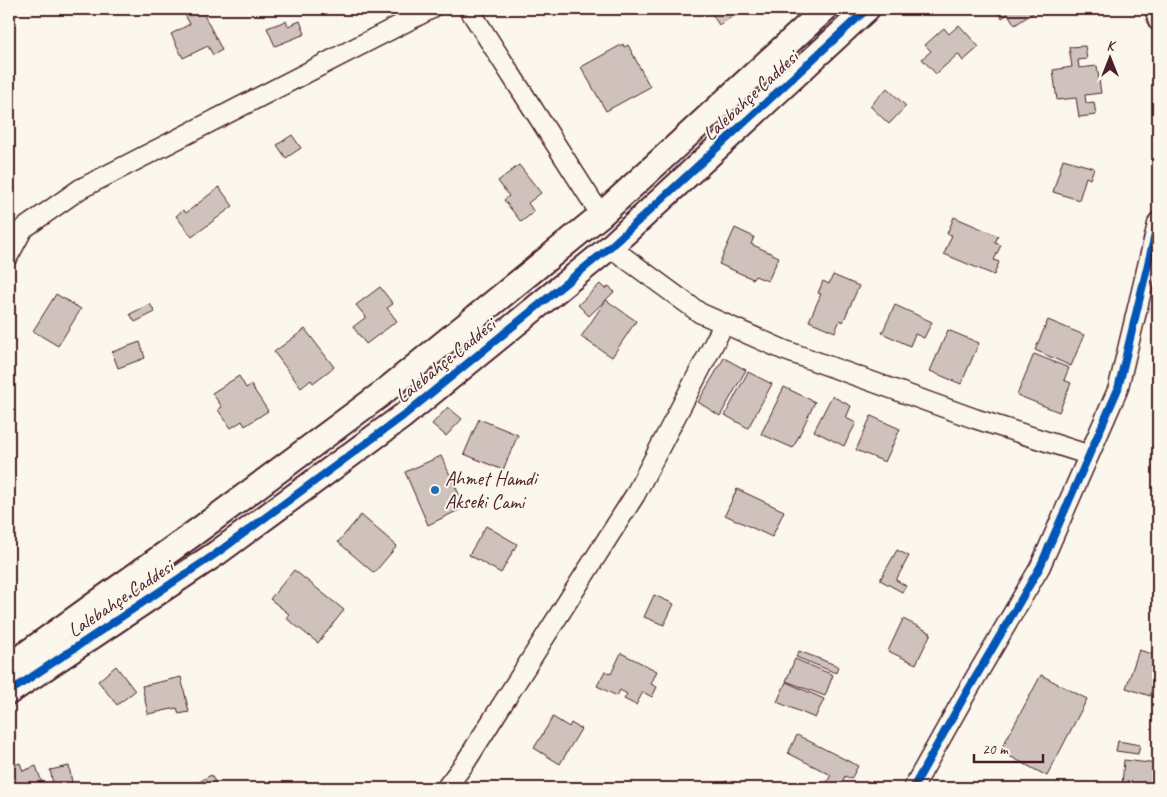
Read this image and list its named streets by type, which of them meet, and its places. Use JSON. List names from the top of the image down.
{
  "streets": {
    "street": ["Lalebahçe Caddesi"]
  },
  "places": ["Ahmet Hamdi Akseki Cami"],
  "scale_bar": "20 m",
  "north": "top"
}
